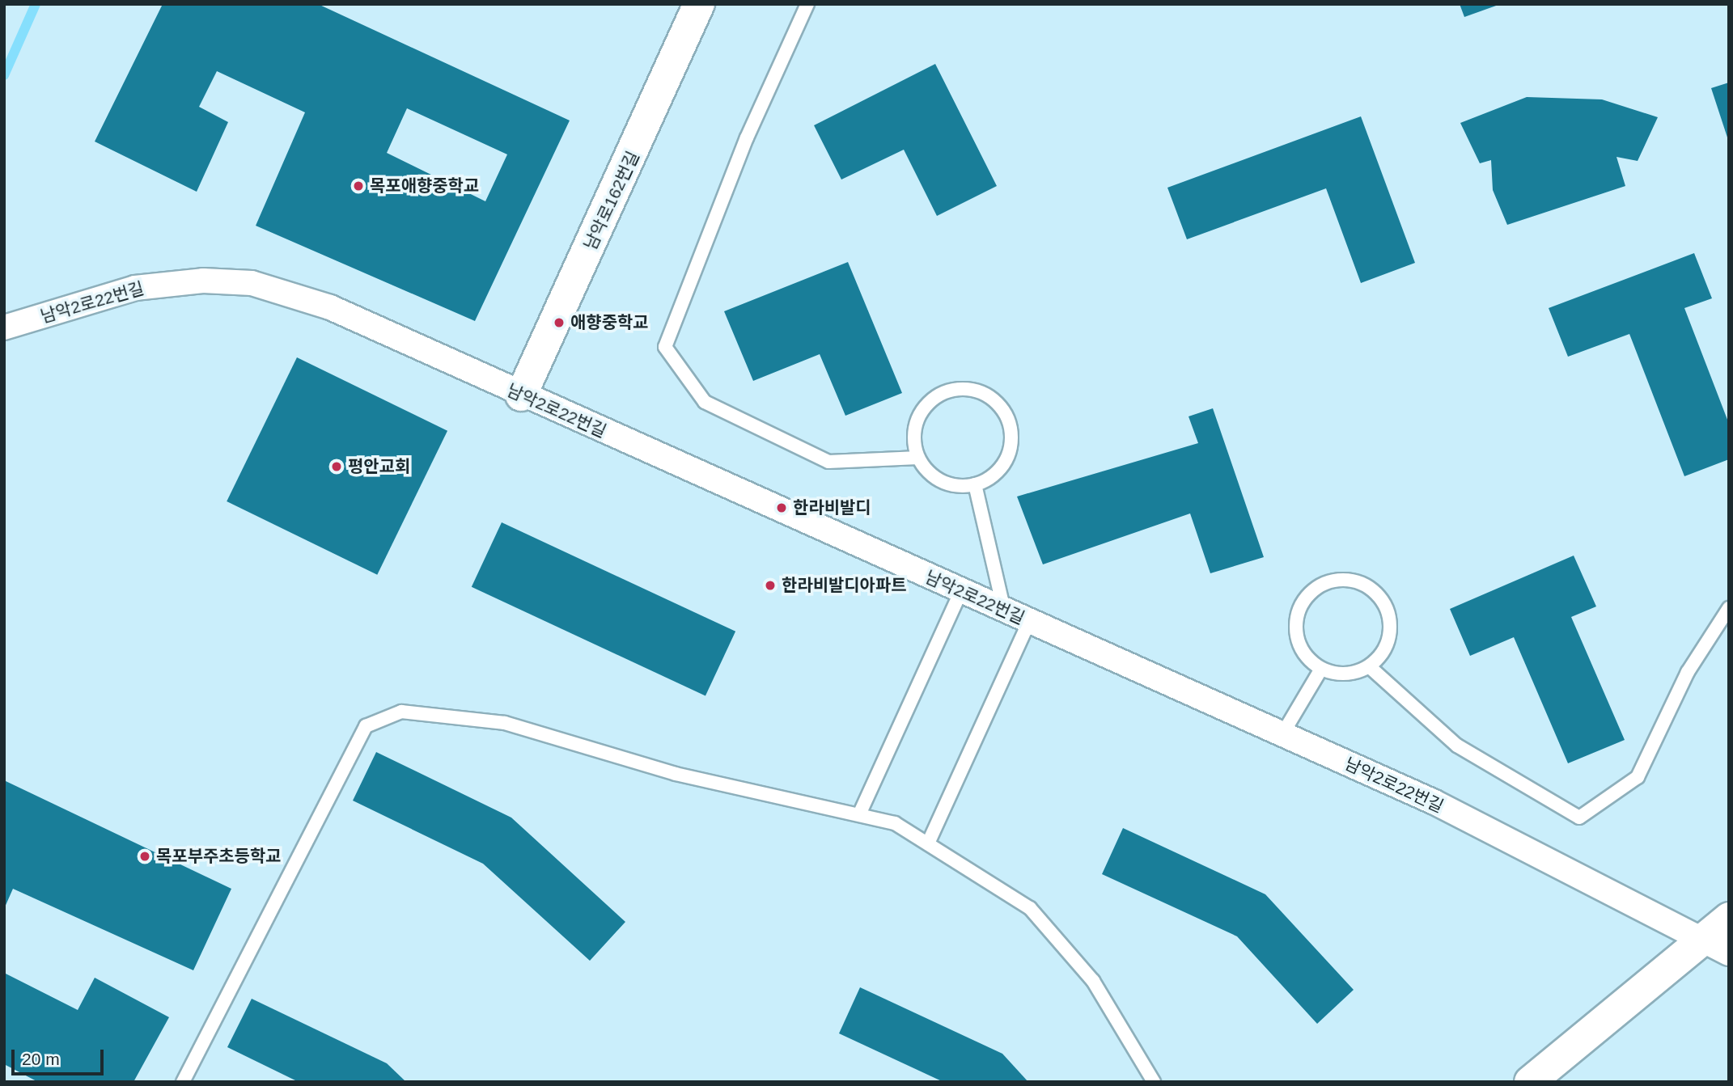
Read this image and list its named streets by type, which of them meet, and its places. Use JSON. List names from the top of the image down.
{
  "streets": {
    "street": ["남악로162번길", "남악2로22번길"]
  },
  "crossings": [
    ["남악로162번길", "남악2로22번길"]
  ],
  "places": [
    "목포애향중학교",
    "애향중학교",
    "평안교회",
    "한라비발디",
    "한라비발디아파트",
    "목포부주초등학교"
  ],
  "scale_bar": "20 m"
}
